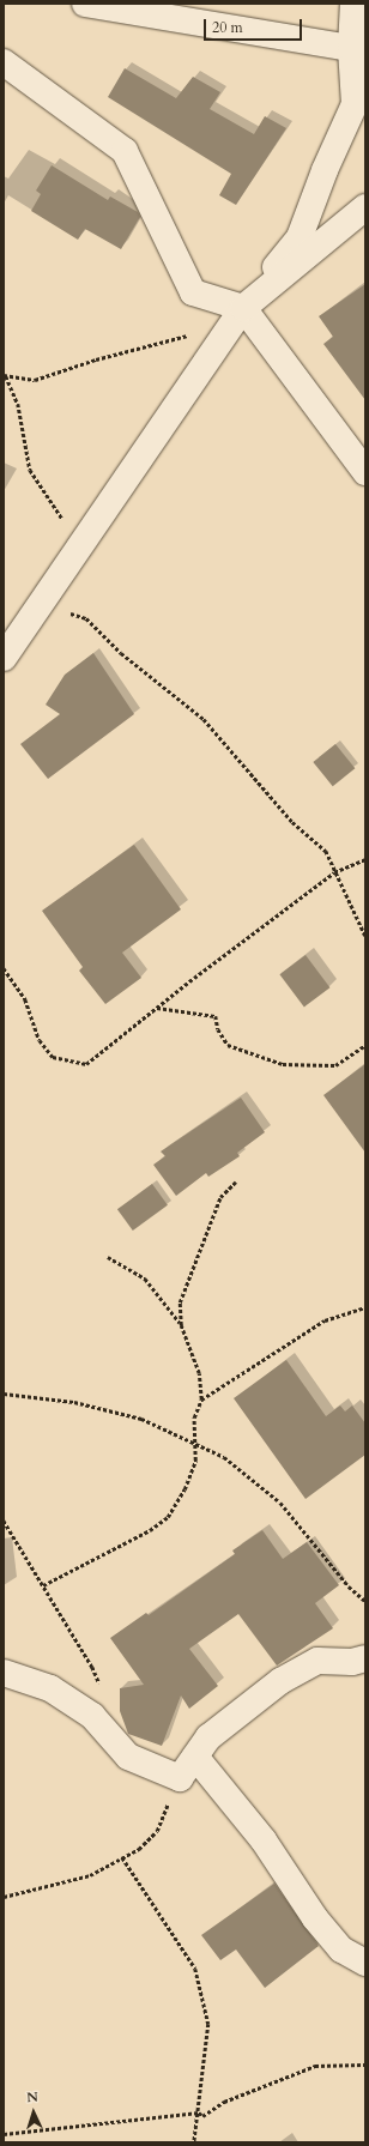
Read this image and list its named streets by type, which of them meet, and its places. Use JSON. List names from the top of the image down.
{
  "scale_bar": "20 m",
  "north": "top"
}
